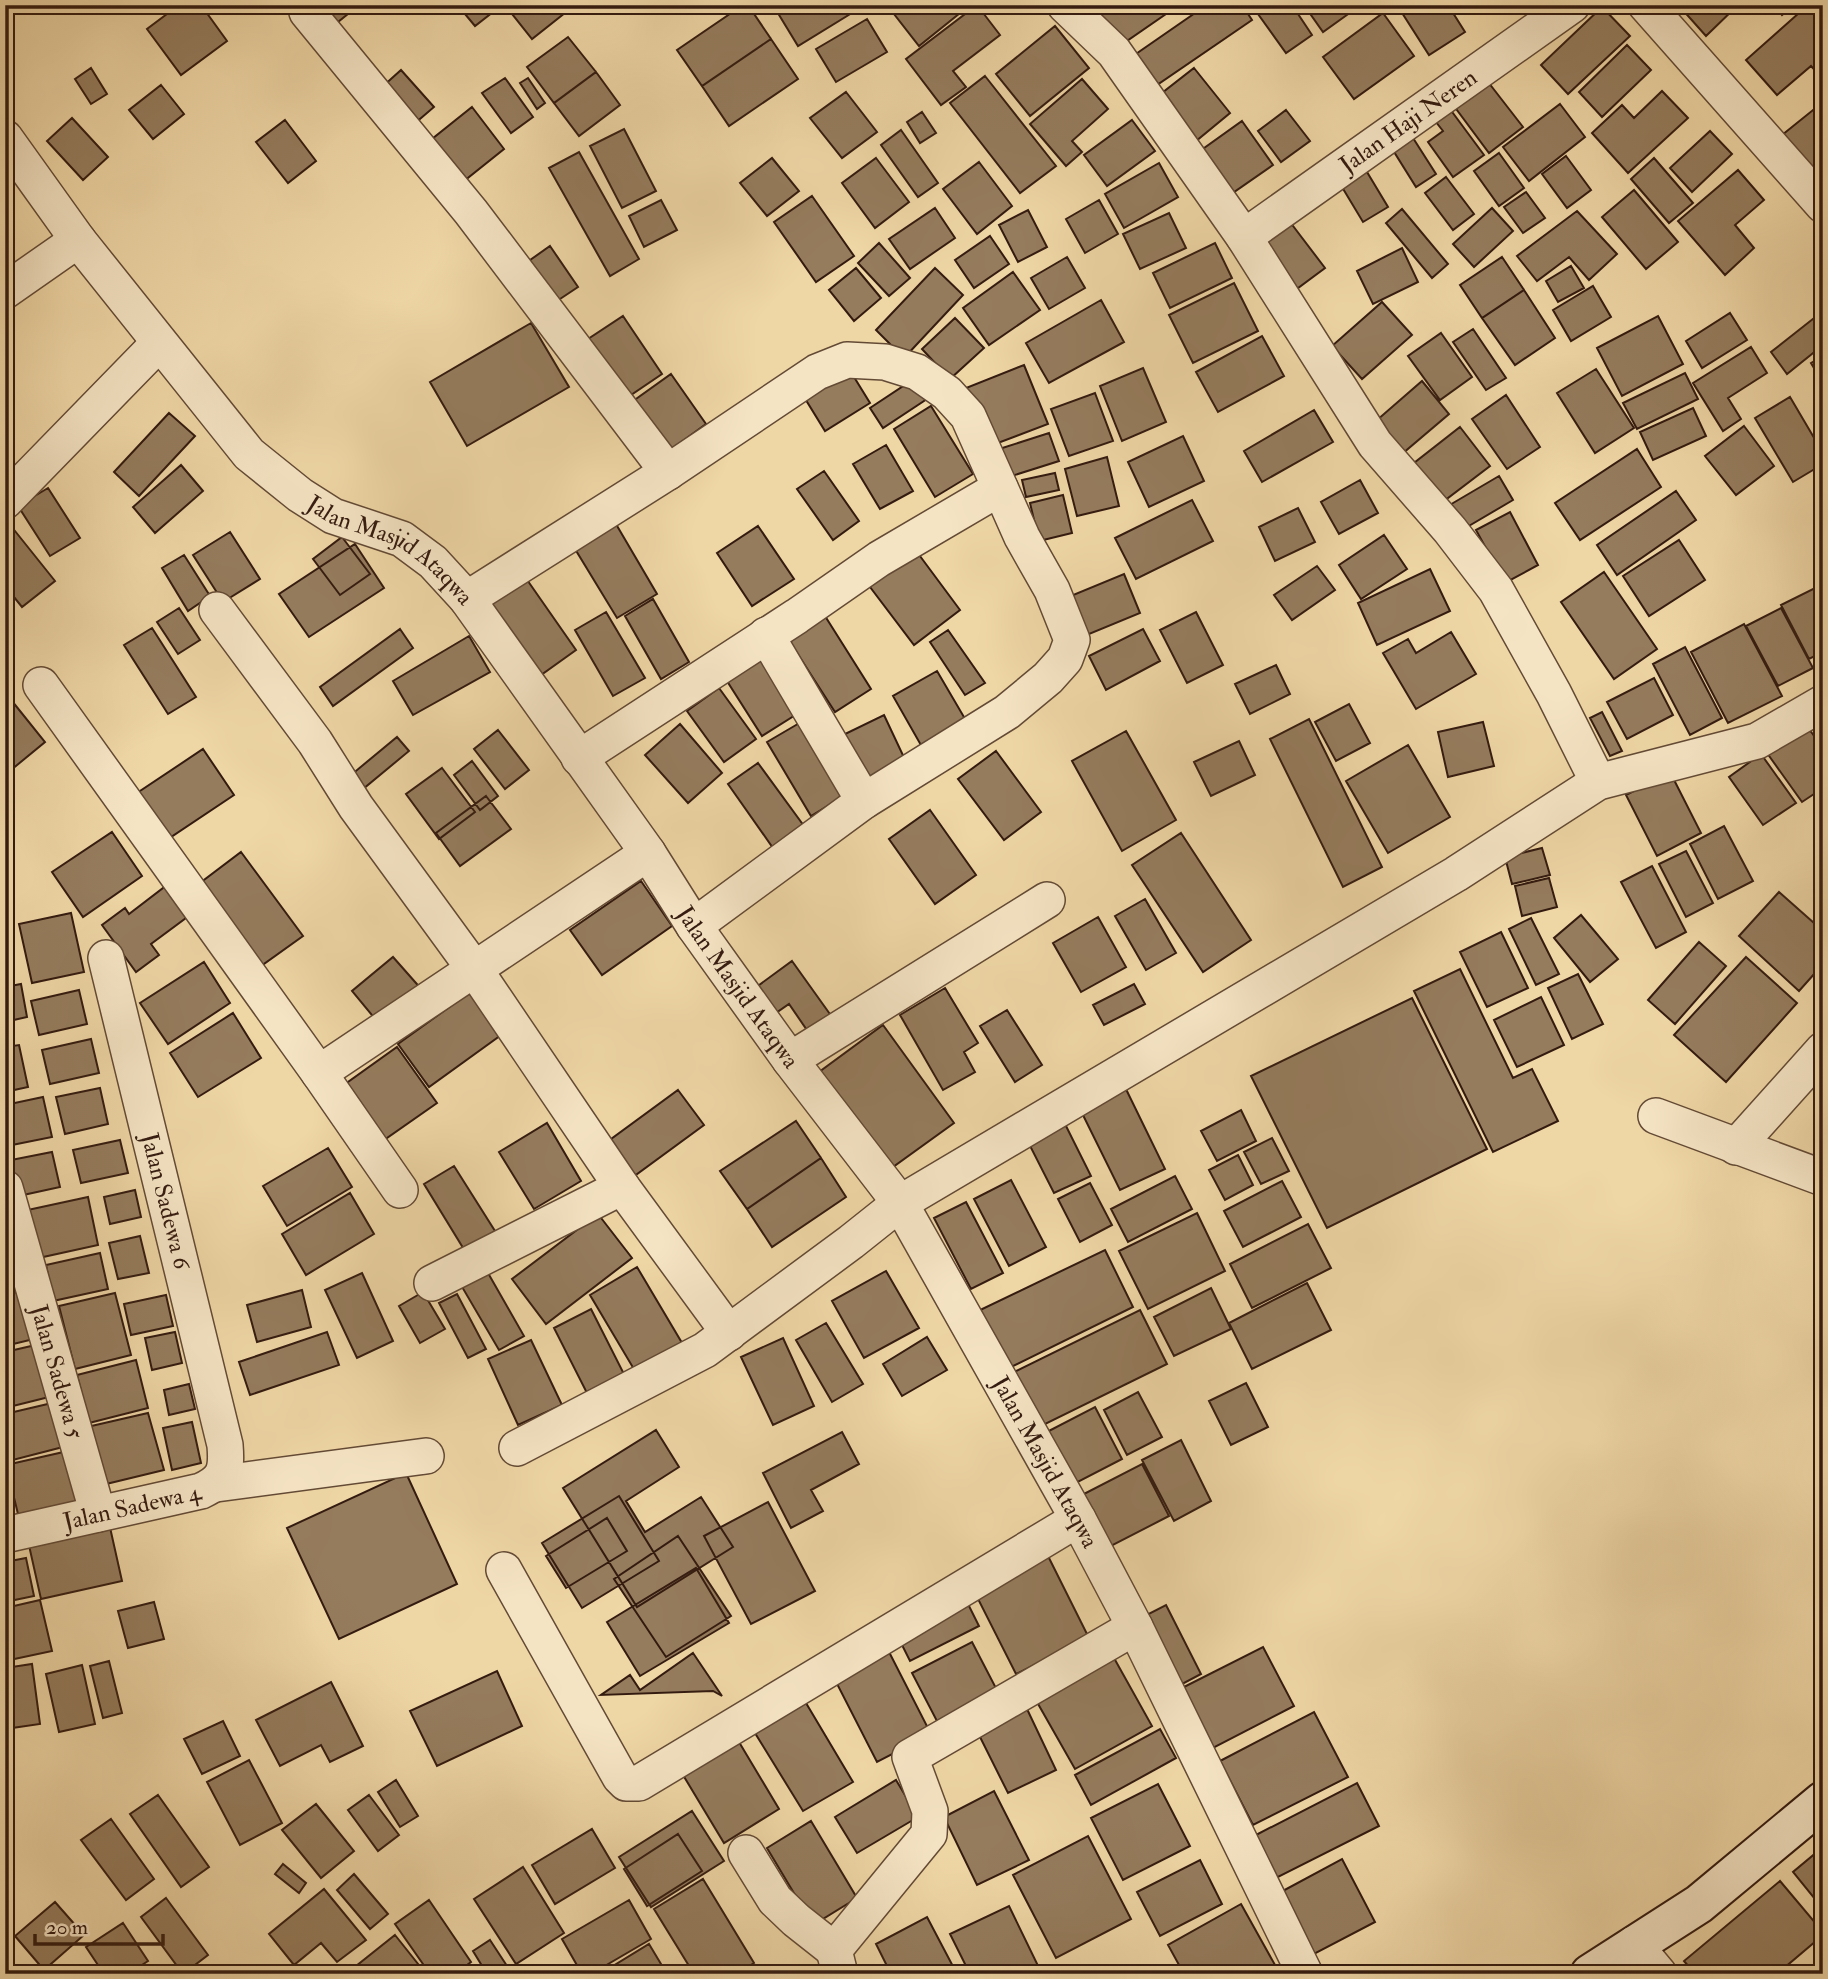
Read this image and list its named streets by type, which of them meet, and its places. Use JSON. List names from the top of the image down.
{
  "streets": {
    "street": [
      "Jalan Haji Neren",
      "Jalan Masjid Ataqwa",
      "Jalan Sadewa 6",
      "Jalan Sadewa 5",
      "Jalan Sadewa 4"
    ]
  },
  "crossings": [
    ["Jalan Sadewa 6", "Jalan Sadewa 4"],
    ["Jalan Sadewa 5", "Jalan Sadewa 4"]
  ],
  "scale_bar": "20 m"
}
